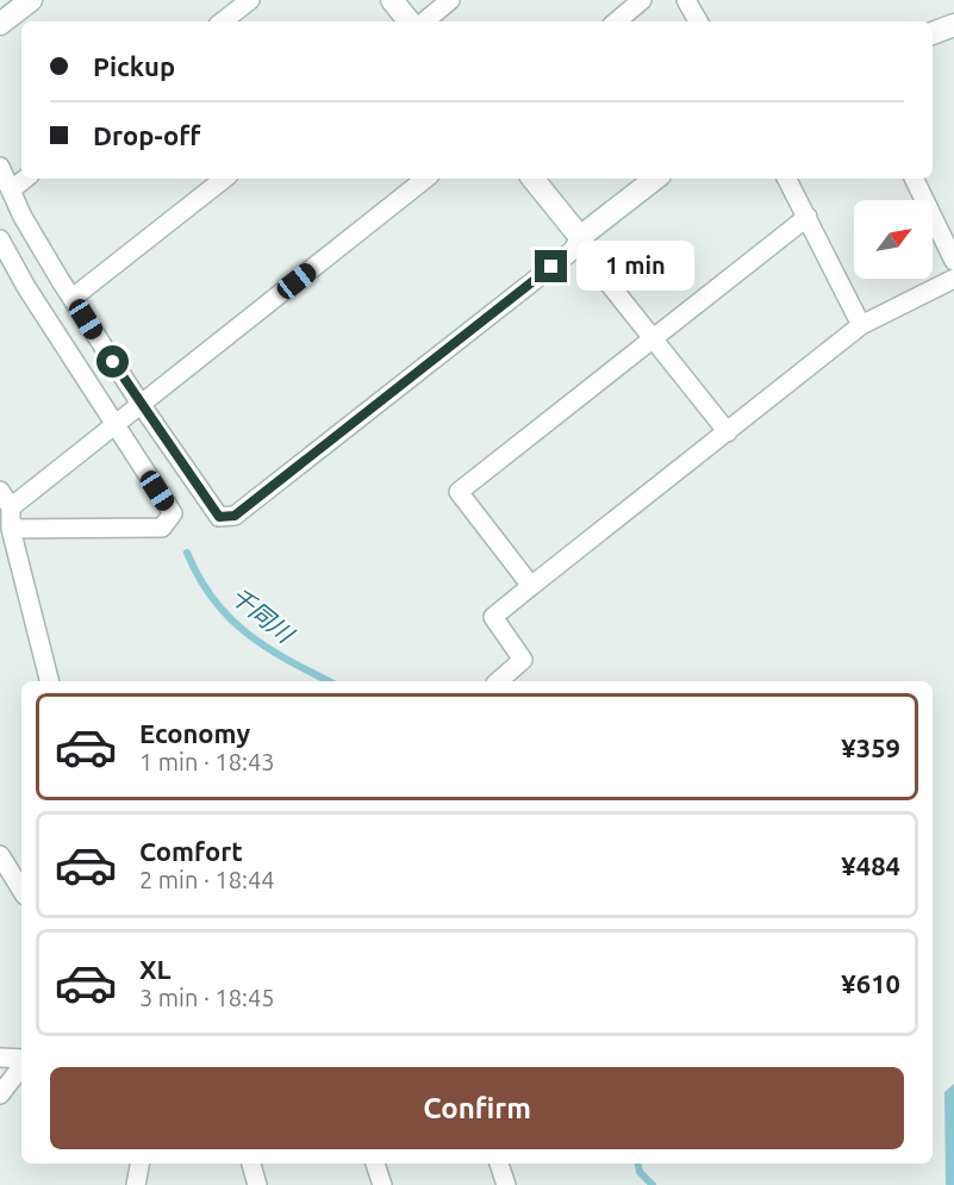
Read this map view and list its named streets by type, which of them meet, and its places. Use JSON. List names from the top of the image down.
{
  "water": ["千同川"],
  "north": "top right",
  "page": {
    "banner": ["Pickup", "Drop-off"],
    "bubble": "1 min",
    "list": [
      {
        "name": "Economy",
        "note": "1 min · 18:43",
        "value": "¥359"
      },
      {
        "name": "Comfort",
        "note": "2 min · 18:44",
        "value": "¥484"
      },
      {
        "name": "XL",
        "note": "3 min · 18:45",
        "value": "¥610"
      }
    ],
    "buttons": "Confirm"
  }
}
